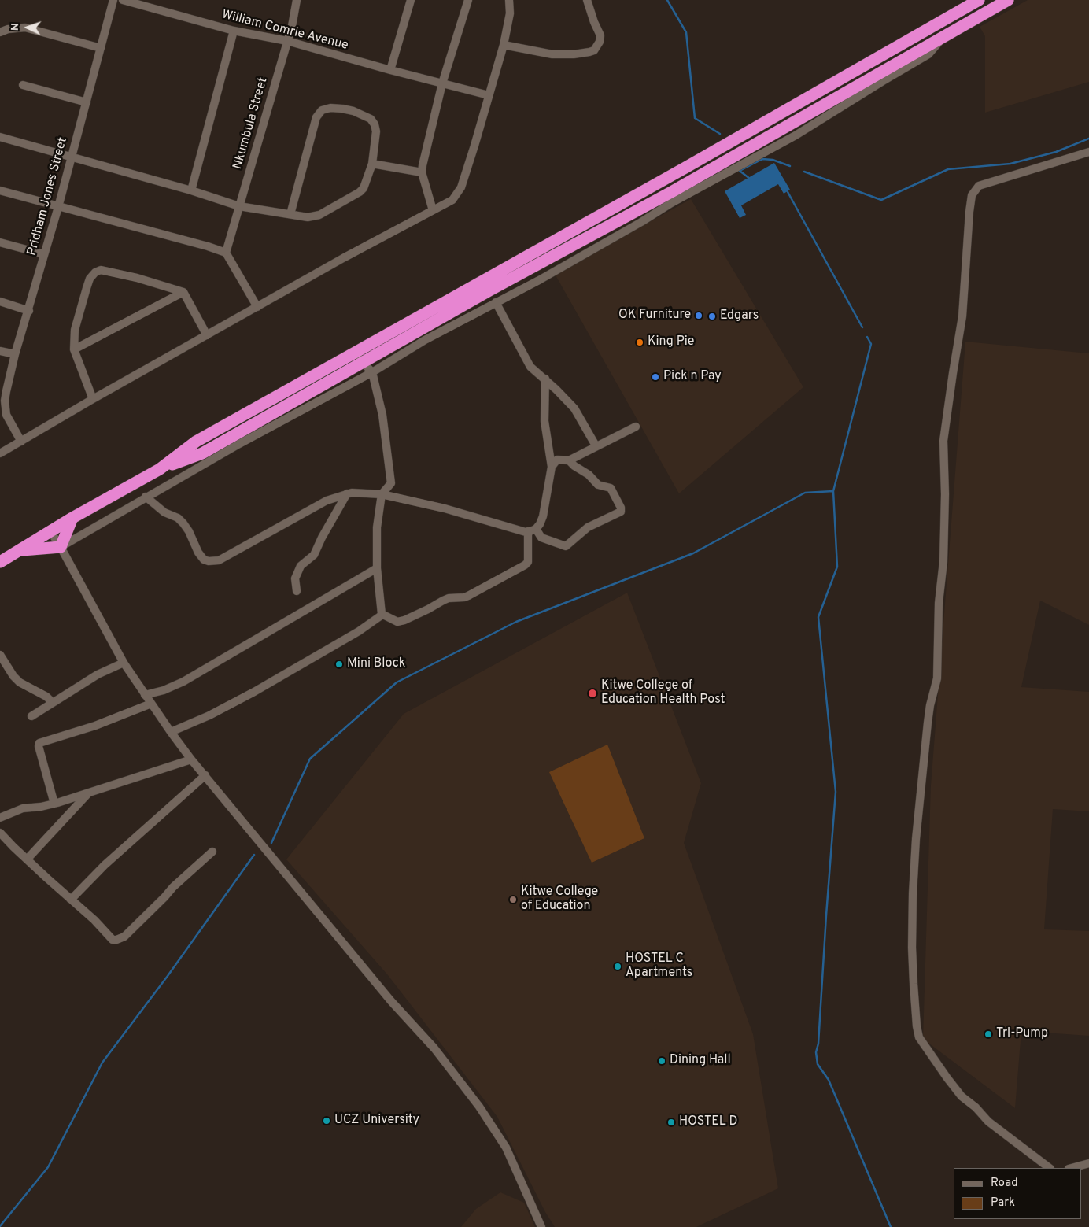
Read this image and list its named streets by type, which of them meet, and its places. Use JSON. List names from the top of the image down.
{
  "streets": {
    "street": ["William Comrie Avenue", "Nkumbula Street", "Pridham Jones Street"]
  },
  "crossings": [
    ["William Comrie Avenue", "Nkumbula Street"]
  ],
  "places": [
    "OK Furniture",
    "Edgars",
    "King Pie",
    "Pick n Pay",
    "Mini Block",
    "Kitwe College of Education Health Post",
    "Kitwe College of Education",
    "HOSTEL C Apartments",
    "Tri-Pump",
    "Dining Hall",
    "UCZ University",
    "HOSTEL D"
  ],
  "legend": ["Road", "Park"],
  "north": "left"
}
